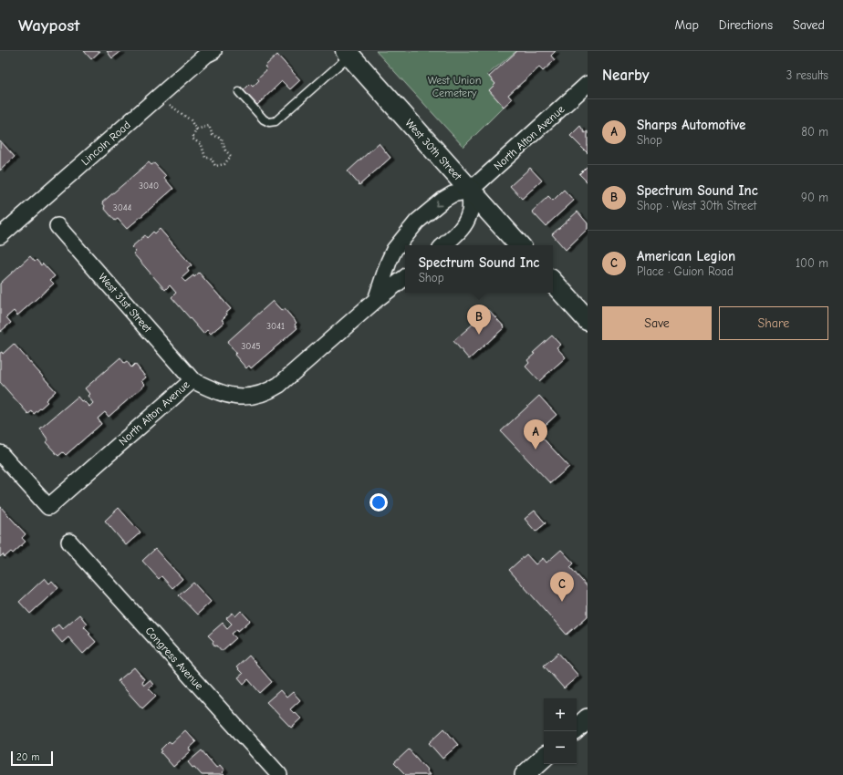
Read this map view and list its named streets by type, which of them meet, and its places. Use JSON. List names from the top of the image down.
{
  "streets": {
    "main road": ["West 30th Street"],
    "street": [
      "North Alton Avenue",
      "Lincoln Road",
      "West 31st Street",
      "Congress Avenue"
    ]
  },
  "crossings": [
    ["North Alton Avenue", "West 30th Street"],
    ["North Alton Avenue", "West 31st Street"]
  ],
  "parks": ["West Union Cemetery"],
  "house_numbers": [
    "3040",
    "3044",
    "3041",
    "3045"
  ],
  "scale_bar": "20 m",
  "page": {
    "header": "Waypost",
    "nav": ["Map", "Directions", "Saved"],
    "heading": ["Nearby", "3 results"],
    "list": [
      {
        "mark": "A",
        "name": "Sharps Automotive",
        "note": "Shop",
        "value": "80 m"
      },
      {
        "mark": "B",
        "name": "Spectrum Sound Inc",
        "note": "Shop · West 30th Street",
        "value": "90 m"
      },
      {
        "mark": "C",
        "name": "American Legion",
        "note": "Place · Guion Road",
        "value": "100 m"
      }
    ],
    "popup": ["Spectrum Sound Inc", "Shop"],
    "buttons": ["Save", "Share"],
    "pins": ["B", "A", "C"],
    "map_buttons": ["+", "−"],
    "scale": "20 m"
  }
}
